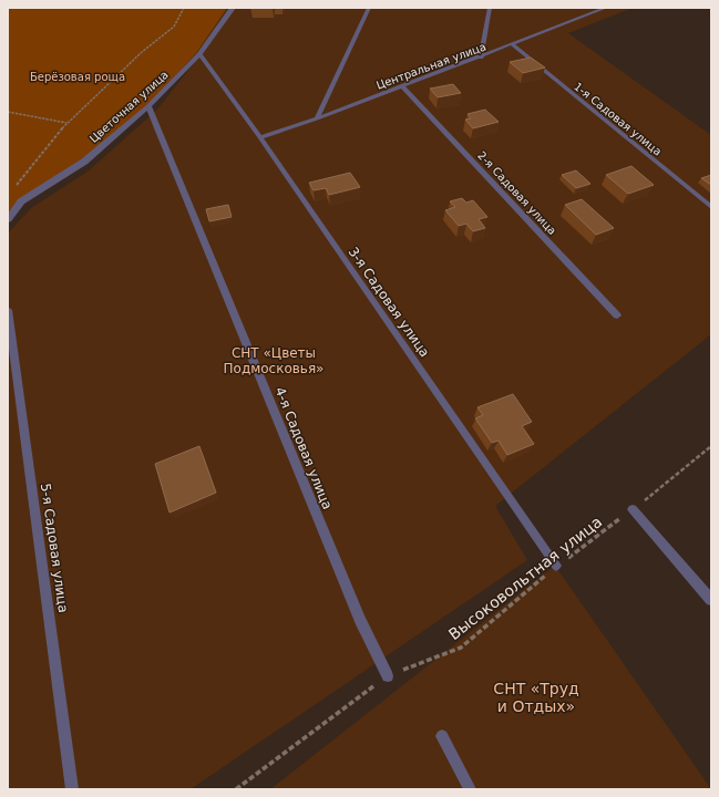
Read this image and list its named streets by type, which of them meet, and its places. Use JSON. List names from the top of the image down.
{
  "streets": {
    "street": ["Цветочная улица"],
    "lane": [
      "Центральная улица",
      "1-я Садовая улица",
      "2-я Садовая улица",
      "3-я Садовая улица",
      "4-я Садовая улица",
      "5-я Садовая улица"
    ],
    "path": ["Высоковольтная улица"]
  },
  "crossings": [
    ["Центральная улица", "1-я Садовая улица"],
    ["Центральная улица", "2-я Садовая улица"],
    ["Центральная улица", "3-я Садовая улица"],
    ["Цветочная улица", "3-я Садовая улица"],
    ["Цветочная улица", "4-я Садовая улица"],
    ["3-я Садовая улица", "Высоковольтная улица"],
    ["4-я Садовая улица", "Высоковольтная улица"]
  ],
  "parks": ["Берёзовая роща", "СНТ «Цветы Подмосковья»", "СНТ «Труд и Отдых»"]
}
